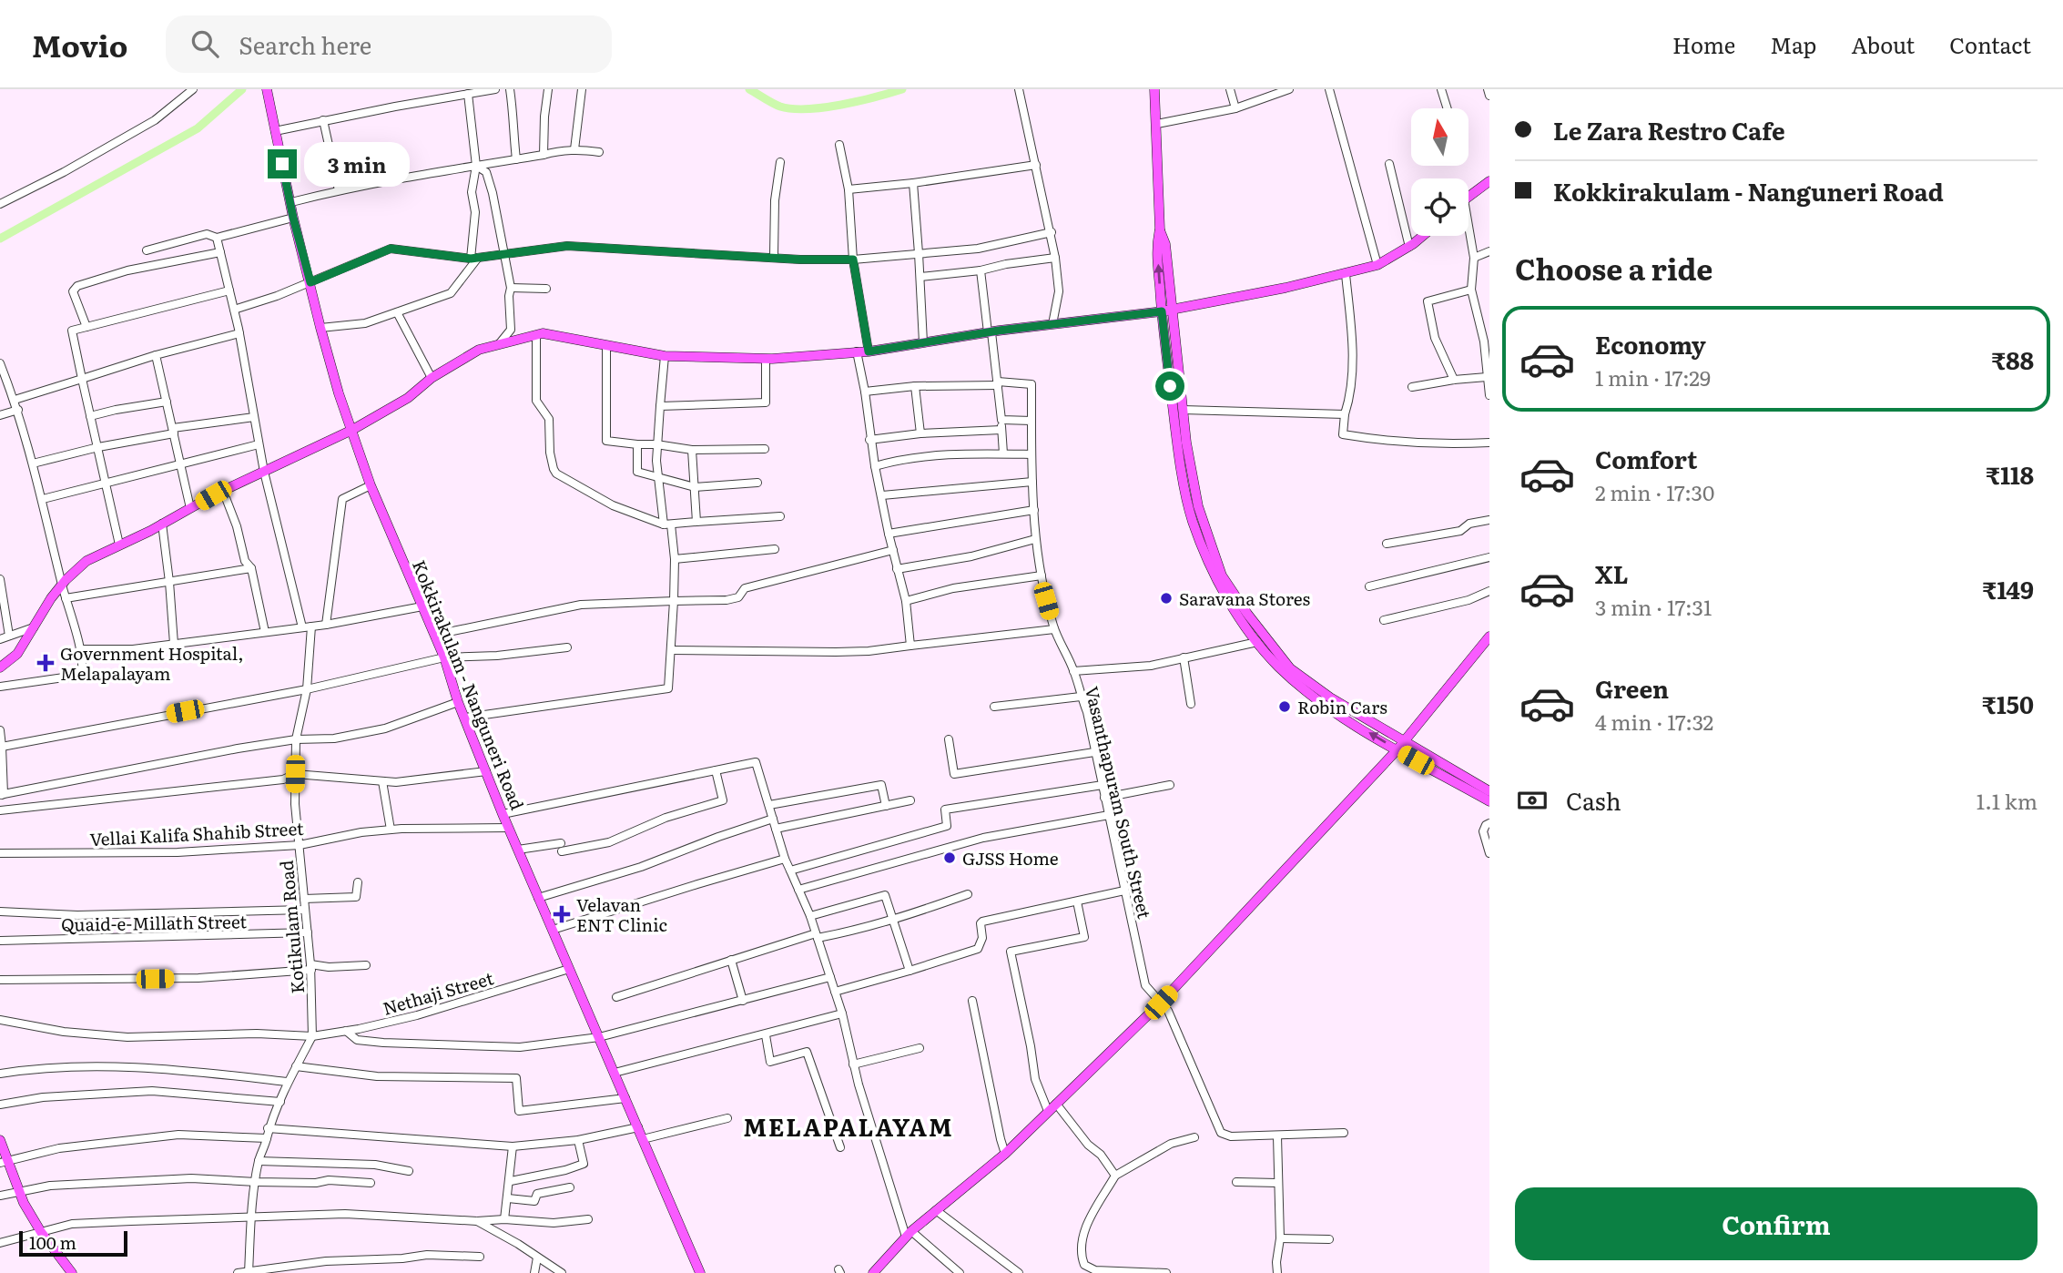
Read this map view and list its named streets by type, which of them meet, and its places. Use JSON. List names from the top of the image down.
{
  "streets": {
    "main road": ["Kokkirakulam - Nanguneri Road"],
    "street": [
      "Vasanthapuram South Street",
      "Vellai Kalifa Shahib Street",
      "Quaid-e-Millath Street",
      "Kotikulam Road",
      "Nethaji Street"
    ]
  },
  "crossings": [
    ["Kokkirakulam - Nanguneri Road", "Vellai Kalifa Shahib Street"],
    ["Kokkirakulam - Nanguneri Road", "Nethaji Street"],
    ["Vellai Kalifa Shahib Street", "Kotikulam Road"],
    ["Quaid-e-Millath Street", "Kotikulam Road"],
    ["Kotikulam Road", "Nethaji Street"]
  ],
  "districts": ["MELAPALAYAM"],
  "places": {
    "other": ["Saravana Stores", "Robin Cars", "GJSS Home"],
    "health": ["Government Hospital, Melapalayam", "Velavan ENT Clinic"]
  },
  "scale_bar": "100 m",
  "north": "top",
  "page": {
    "header": "Movio",
    "search": "Search here",
    "nav": [
      "Home",
      "Map",
      "About",
      "Contact"
    ],
    "banner": ["Le Zara Restro Cafe", "Kokkirakulam - Nanguneri Road"],
    "bubble": "3 min",
    "heading": "Choose a ride",
    "list": [
      {
        "name": "Economy",
        "note": "1 min · 17:29",
        "value": "₹88"
      },
      {
        "name": "Comfort",
        "note": "2 min · 17:30",
        "value": "₹118"
      },
      {
        "name": "XL",
        "note": "3 min · 17:31",
        "value": "₹149"
      },
      {
        "name": "Green",
        "note": "4 min · 17:32",
        "value": "₹150"
      }
    ],
    "pay": ["Cash", "1.1 km"],
    "buttons": "Confirm",
    "scale": "100 m"
  }
}
